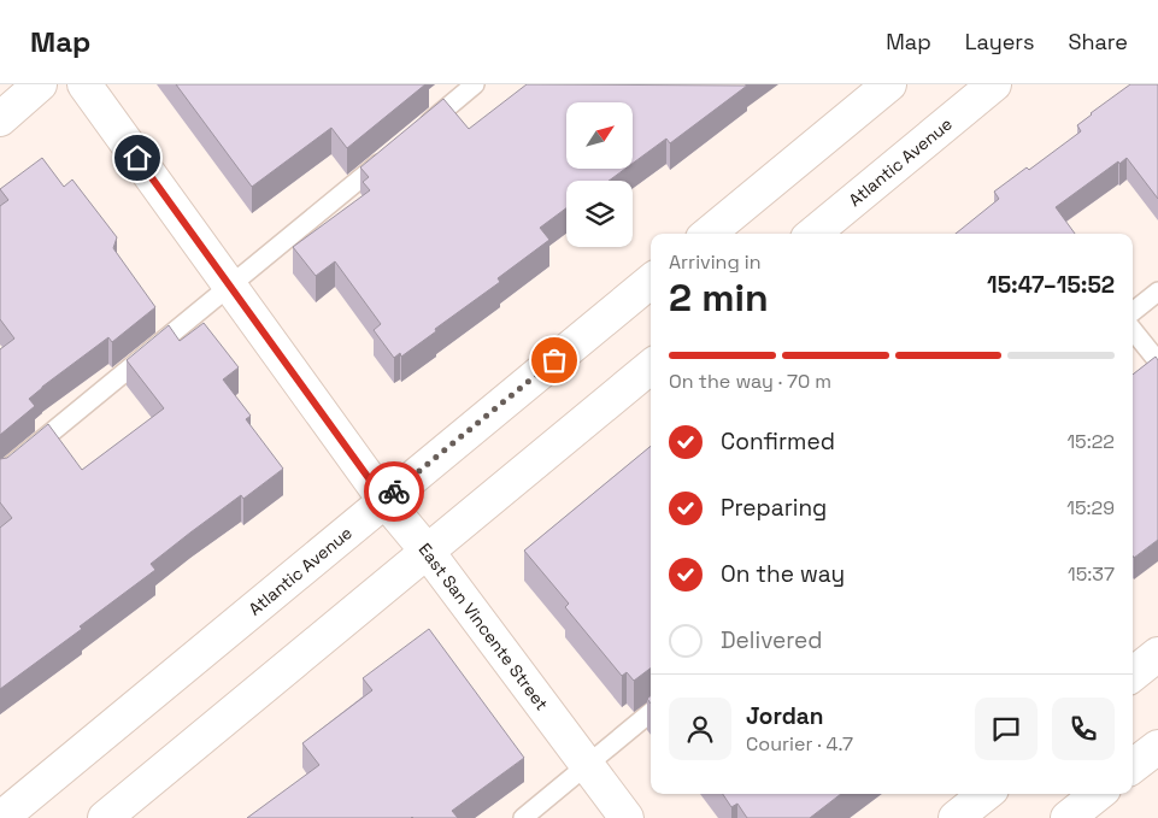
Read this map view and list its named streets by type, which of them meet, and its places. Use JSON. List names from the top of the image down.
{
  "streets": {
    "main road": ["Atlantic Avenue", "East San Vincente Street"]
  },
  "crossings": [
    ["Atlantic Avenue", "East San Vincente Street"]
  ],
  "north": "top right",
  "page": {
    "header": "Map",
    "nav": ["Map", "Layers", "Share"],
    "heading": ["2 min", "Arriving in", "15:47–15:52"],
    "panel": ["Jordan", "Courier · 4.7"],
    "bar": "On the way · 70 m",
    "list": [
      ["Confirmed", "15:22"],
      ["Preparing", "15:29"],
      ["On the way", "15:37"],
      "Delivered"
    ]
  }
}
